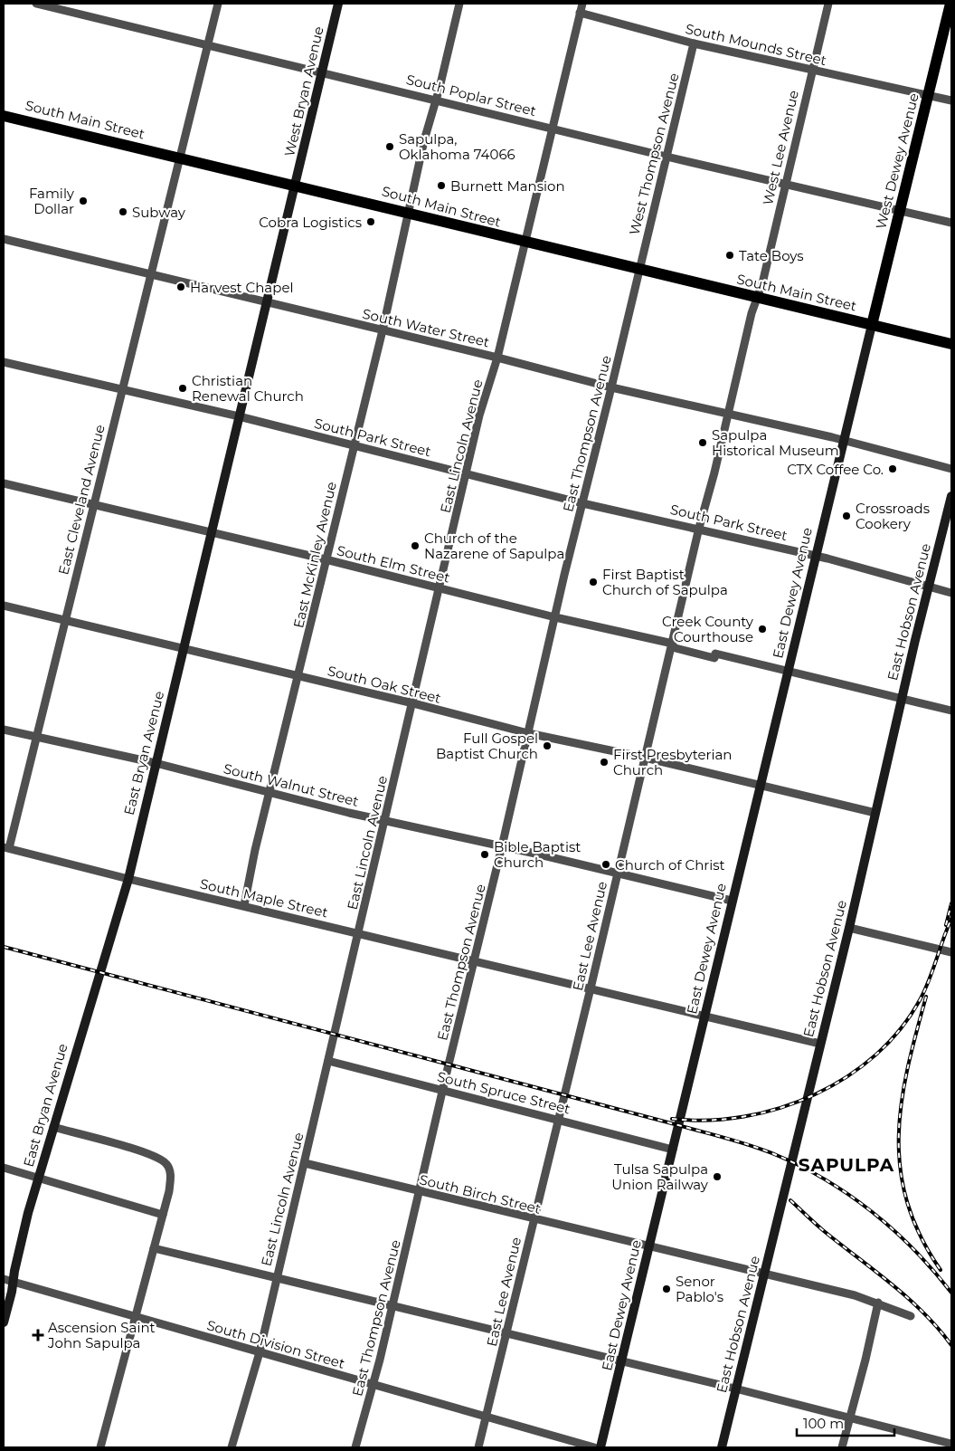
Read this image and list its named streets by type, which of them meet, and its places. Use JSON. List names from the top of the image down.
{
  "streets": {
    "main road": ["South Main Street", "West Dewey Avenue"],
    "street": [
      "South Mounds Street",
      "West Bryan Avenue",
      "South Poplar Street",
      "West Lee Avenue",
      "West Thompson Avenue",
      "South Water Street",
      "East Thompson Avenue",
      "South Park Street",
      "East Lincoln Avenue",
      "East Cleveland Avenue",
      "East McKinley Avenue",
      "South Elm Street",
      "East Dewey Avenue",
      "East Hobson Avenue",
      "South Oak Street",
      "East Bryan Avenue",
      "South Walnut Street",
      "South Maple Street",
      "East Lee Avenue",
      "South Spruce Street",
      "South Birch Street",
      "South Division Street"
    ]
  },
  "crossings": [
    ["South Mounds Street", "West Lee Avenue"],
    ["South Mounds Street", "West Thompson Avenue"],
    ["South Mounds Street", "West Dewey Avenue"],
    ["South Mounds Street", "East Lincoln Avenue"],
    ["West Bryan Avenue", "South Poplar Street"],
    ["West Bryan Avenue", "South Main Street"],
    ["West Bryan Avenue", "East Bryan Avenue"],
    ["South Poplar Street", "West Lee Avenue"],
    ["South Poplar Street", "West Thompson Avenue"],
    ["South Poplar Street", "West Dewey Avenue"],
    ["South Poplar Street", "East Lincoln Avenue"],
    ["South Poplar Street", "East Cleveland Avenue"],
    ["South Poplar Street", "East McKinley Avenue"],
    ["South Main Street", "West Lee Avenue"],
    ["South Main Street", "West Thompson Avenue"],
    ["South Main Street", "West Dewey Avenue"],
    ["South Main Street", "East Thompson Avenue"],
    ["South Main Street", "East Lincoln Avenue"],
    ["South Main Street", "East Cleveland Avenue"],
    ["South Main Street", "East McKinley Avenue"],
    ["South Main Street", "East Dewey Avenue"],
    ["South Main Street", "East Bryan Avenue"],
    ["South Main Street", "East Lee Avenue"],
    ["West Lee Avenue", "East Lee Avenue"],
    ["West Thompson Avenue", "East Thompson Avenue"],
    ["West Dewey Avenue", "East Dewey Avenue"],
    ["South Water Street", "East Thompson Avenue"],
    ["South Water Street", "East Lincoln Avenue"],
    ["South Water Street", "East Cleveland Avenue"],
    ["South Water Street", "East McKinley Avenue"],
    ["South Water Street", "East Dewey Avenue"],
    ["South Water Street", "East Bryan Avenue"],
    ["South Water Street", "East Lee Avenue"],
    ["East Thompson Avenue", "South Park Street"],
    ["East Thompson Avenue", "South Elm Street"],
    ["East Thompson Avenue", "South Oak Street"],
    ["East Thompson Avenue", "South Walnut Street"],
    ["East Thompson Avenue", "South Maple Street"],
    ["East Thompson Avenue", "South Spruce Street"],
    ["East Thompson Avenue", "South Birch Street"],
    ["East Thompson Avenue", "South Division Street"],
    ["South Park Street", "East Lincoln Avenue"],
    ["South Park Street", "East Cleveland Avenue"],
    ["South Park Street", "East McKinley Avenue"],
    ["South Park Street", "East Dewey Avenue"],
    ["South Park Street", "East Hobson Avenue"],
    ["South Park Street", "East Bryan Avenue"],
    ["South Park Street", "East Lee Avenue"],
    ["East Lincoln Avenue", "South Elm Street"],
    ["East Lincoln Avenue", "South Oak Street"],
    ["East Lincoln Avenue", "South Walnut Street"],
    ["East Lincoln Avenue", "South Maple Street"],
    ["East Lincoln Avenue", "South Spruce Street"],
    ["East Lincoln Avenue", "South Birch Street"],
    ["East Lincoln Avenue", "South Division Street"],
    ["East Cleveland Avenue", "South Elm Street"],
    ["East Cleveland Avenue", "South Oak Street"],
    ["East Cleveland Avenue", "South Walnut Street"],
    ["East Cleveland Avenue", "South Maple Street"],
    ["East McKinley Avenue", "South Elm Street"],
    ["East McKinley Avenue", "South Oak Street"],
    ["East McKinley Avenue", "South Walnut Street"],
    ["East McKinley Avenue", "South Maple Street"],
    ["South Elm Street", "East Dewey Avenue"],
    ["South Elm Street", "East Hobson Avenue"],
    ["South Elm Street", "East Bryan Avenue"],
    ["South Elm Street", "East Lee Avenue"],
    ["East Dewey Avenue", "South Oak Street"],
    ["East Dewey Avenue", "South Walnut Street"],
    ["East Dewey Avenue", "South Maple Street"],
    ["East Dewey Avenue", "South Spruce Street"],
    ["East Dewey Avenue", "South Birch Street"],
    ["East Hobson Avenue", "South Oak Street"],
    ["East Hobson Avenue", "South Maple Street"],
    ["East Hobson Avenue", "South Birch Street"],
    ["South Oak Street", "East Bryan Avenue"],
    ["South Oak Street", "East Lee Avenue"],
    ["East Bryan Avenue", "South Walnut Street"],
    ["East Bryan Avenue", "South Maple Street"],
    ["East Bryan Avenue", "South Division Street"],
    ["South Walnut Street", "East Lee Avenue"],
    ["South Maple Street", "East Lee Avenue"],
    ["East Lee Avenue", "South Spruce Street"],
    ["East Lee Avenue", "South Birch Street"],
    ["East Lee Avenue", "South Division Street"]
  ],
  "districts": ["SAPULPA"],
  "places": {
    "other": [
      "Sapulpa, Oklahoma 74066",
      "Burnett Mansion",
      "Family Dollar",
      "Subway",
      "Cobra Logistics",
      "Tate Boys",
      "Harvest Chapel",
      "Christian Renewal Church",
      "Sapulpa Historical Museum",
      "CTX Coffee Co.",
      "Crossroads Cookery",
      "Church of the Nazarene of Sapulpa",
      "First Baptist Church of Sapulpa",
      "Creek County Courthouse",
      "Full Gospel Baptist Church",
      "First Presbyterian Church",
      "Bible Baptist Church",
      "Church of Christ",
      "Tulsa Sapulpa Union Railway",
      "Senor Pablo's"
    ],
    "health": ["Ascension Saint John Sapulpa"]
  },
  "scale_bar": "100 m"
}
